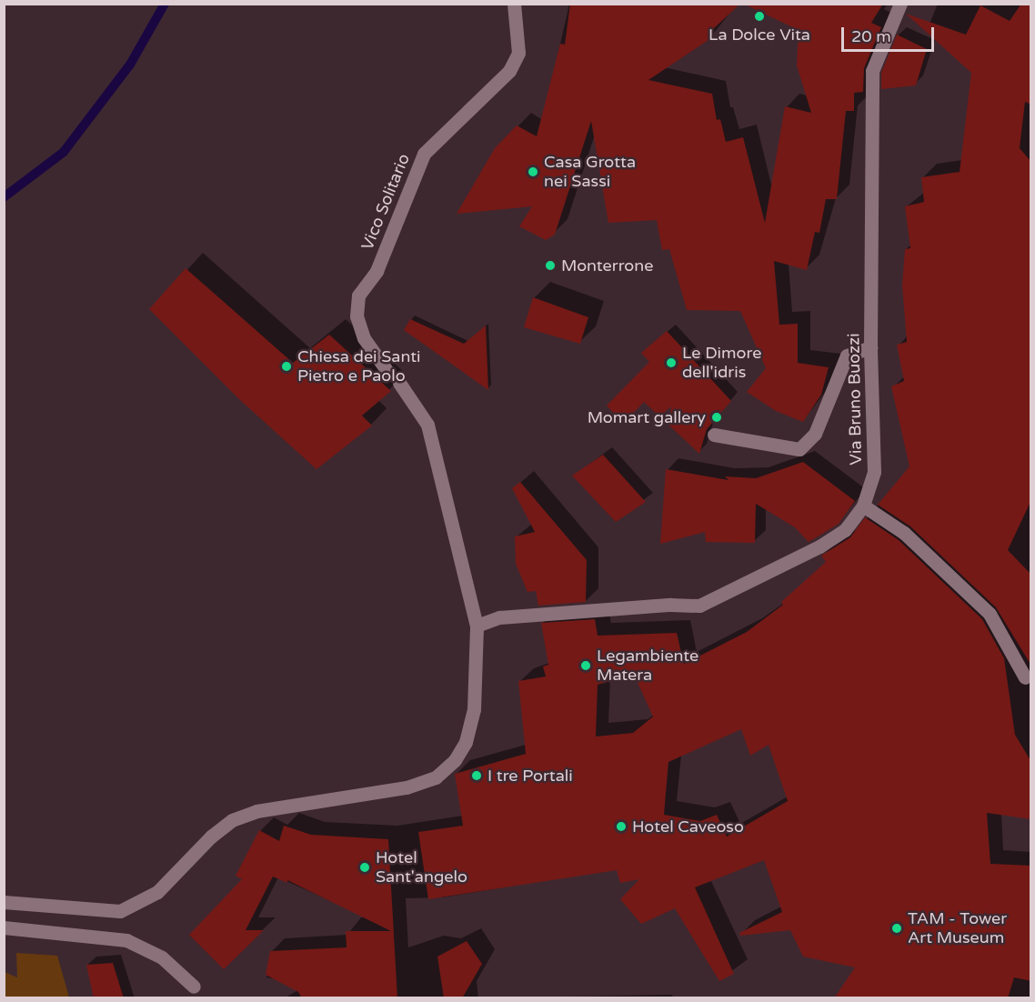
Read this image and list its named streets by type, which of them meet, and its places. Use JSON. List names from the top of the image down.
{
  "streets": {
    "street": ["Vico Solitario", "Via Bruno Buozzi"]
  },
  "places": [
    "La Dolce Vita",
    "Casa Grotta nei Sassi",
    "Monterrone",
    "Le Dimore dell'idris",
    "Chiesa dei Santi Pietro e Paolo",
    "Momart gallery",
    "Legambiente Matera",
    "I tre Portali",
    "Hotel Caveoso",
    "Hotel Sant'angelo",
    "TAM - Tower Art Museum"
  ],
  "scale_bar": "20 m"
}
